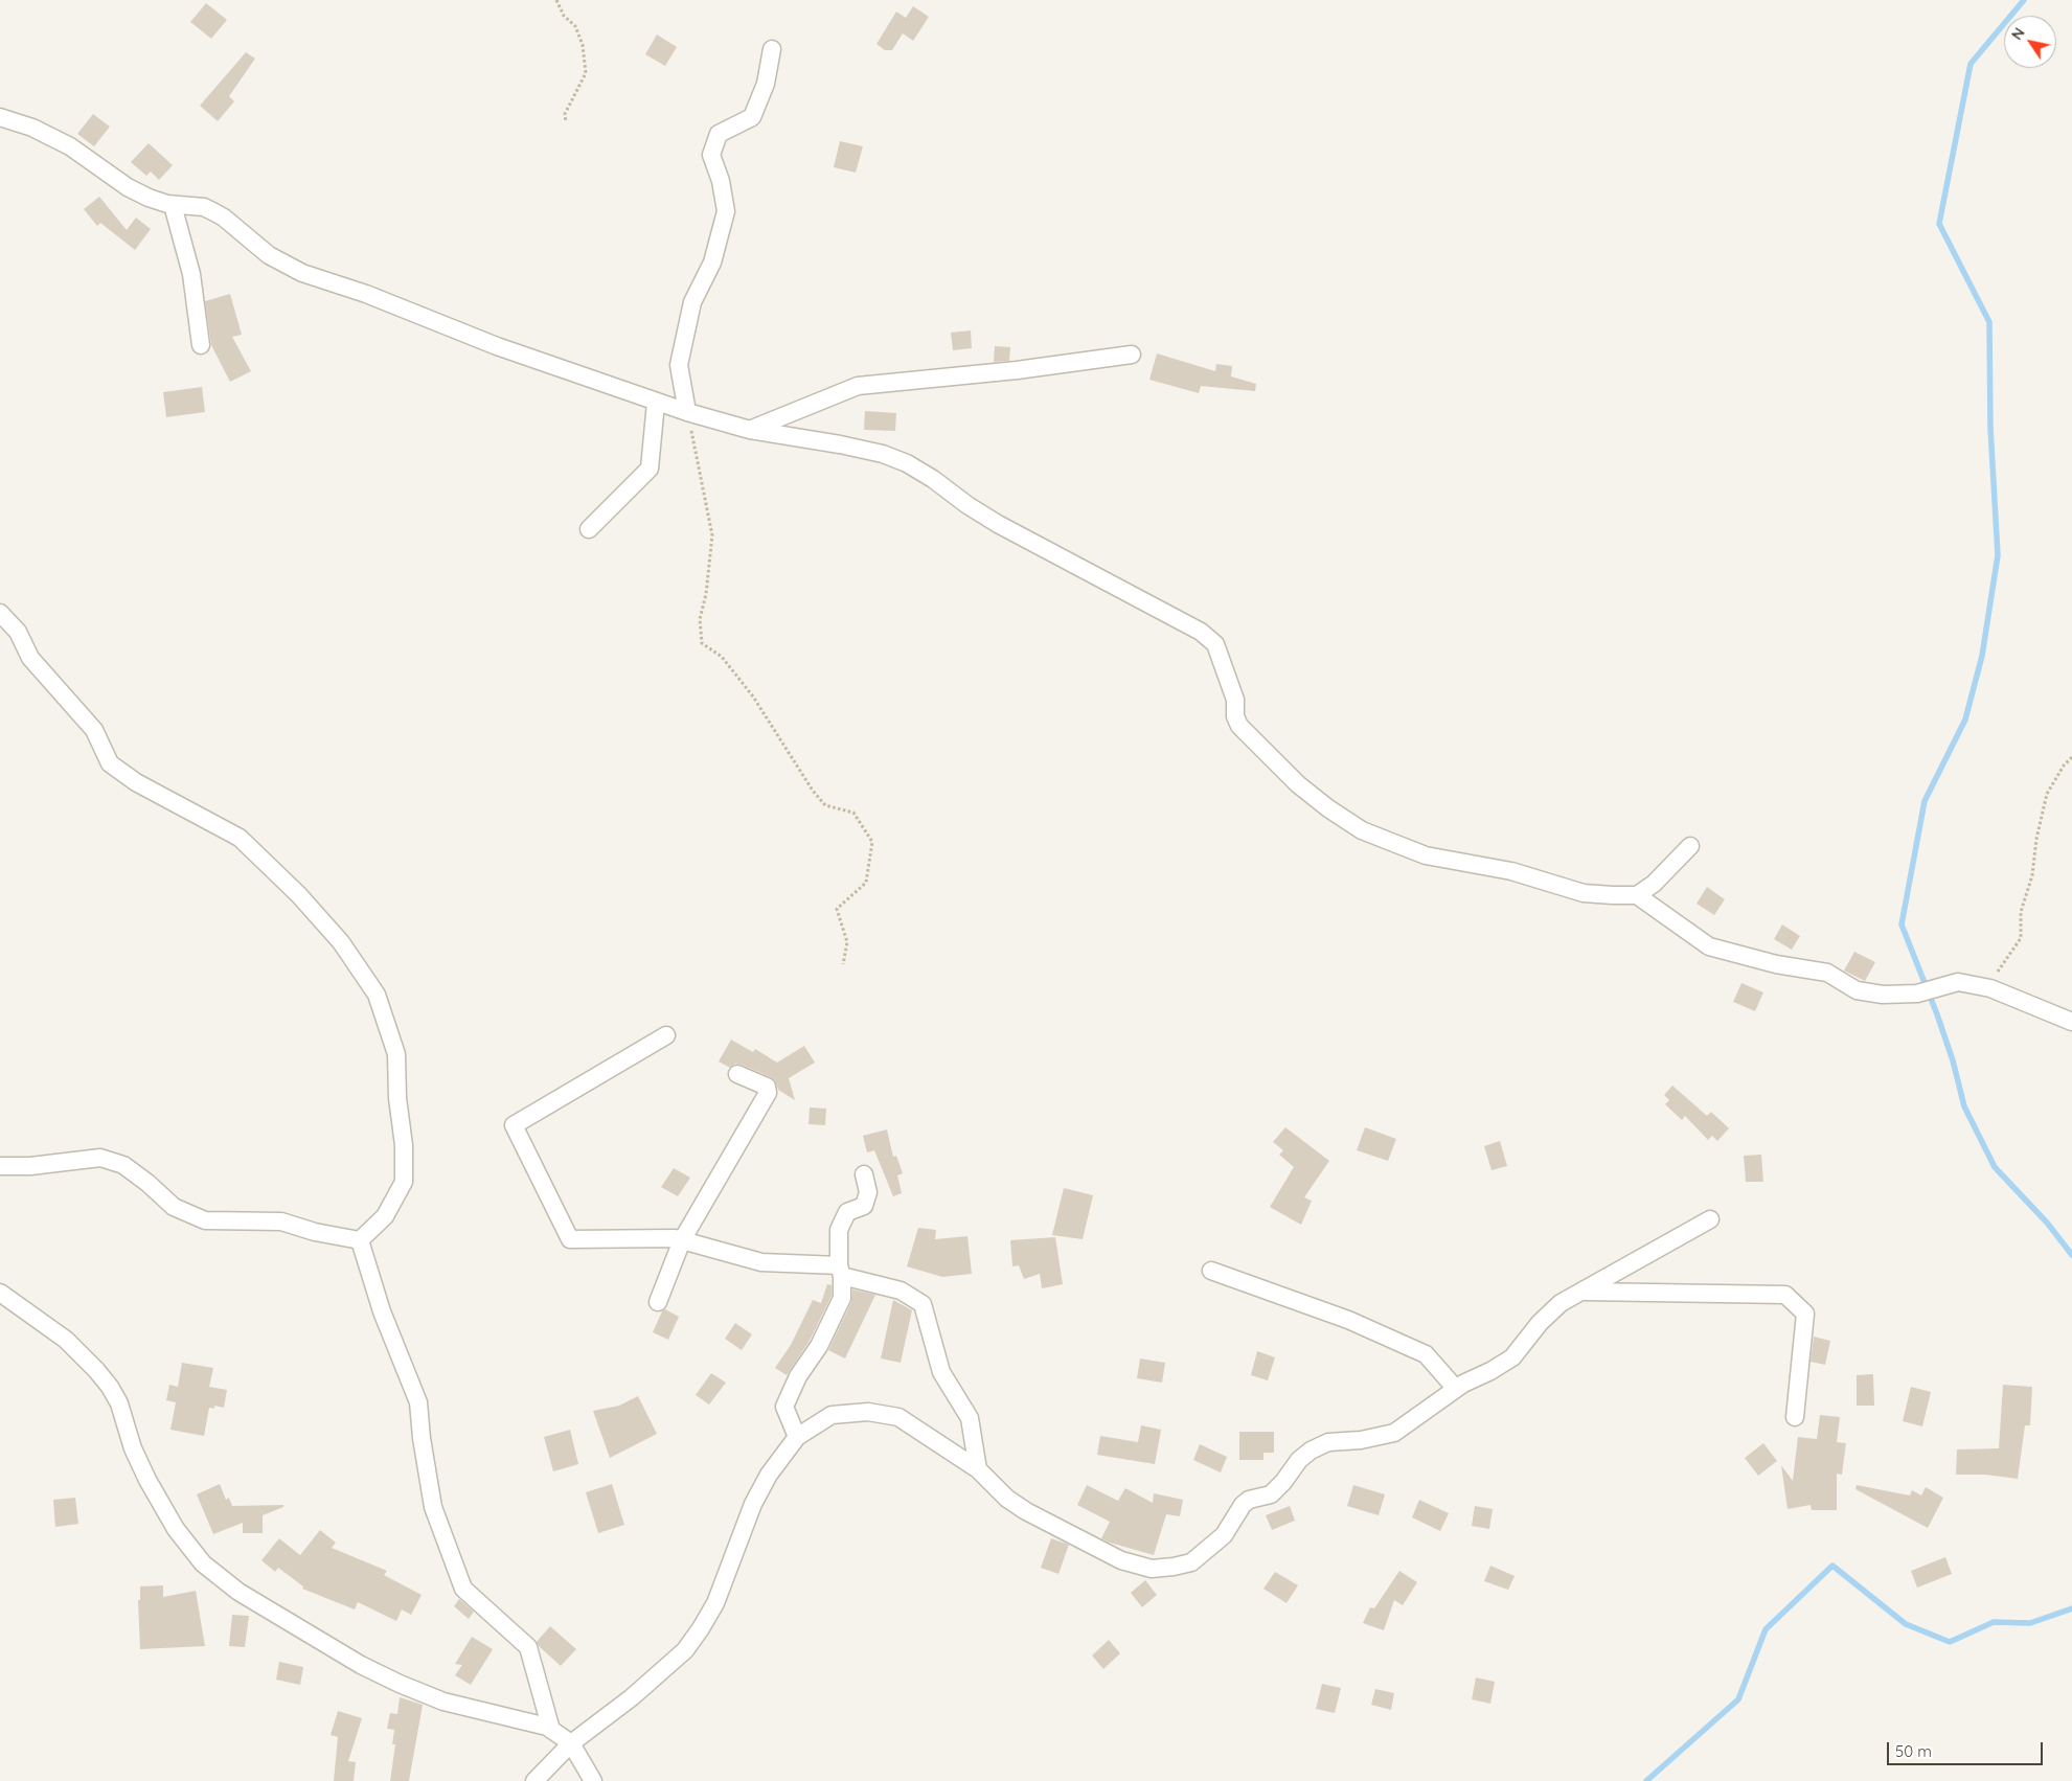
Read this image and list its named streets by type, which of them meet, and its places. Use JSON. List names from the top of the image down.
{
  "scale_bar": "50 m",
  "north": "top left"
}
